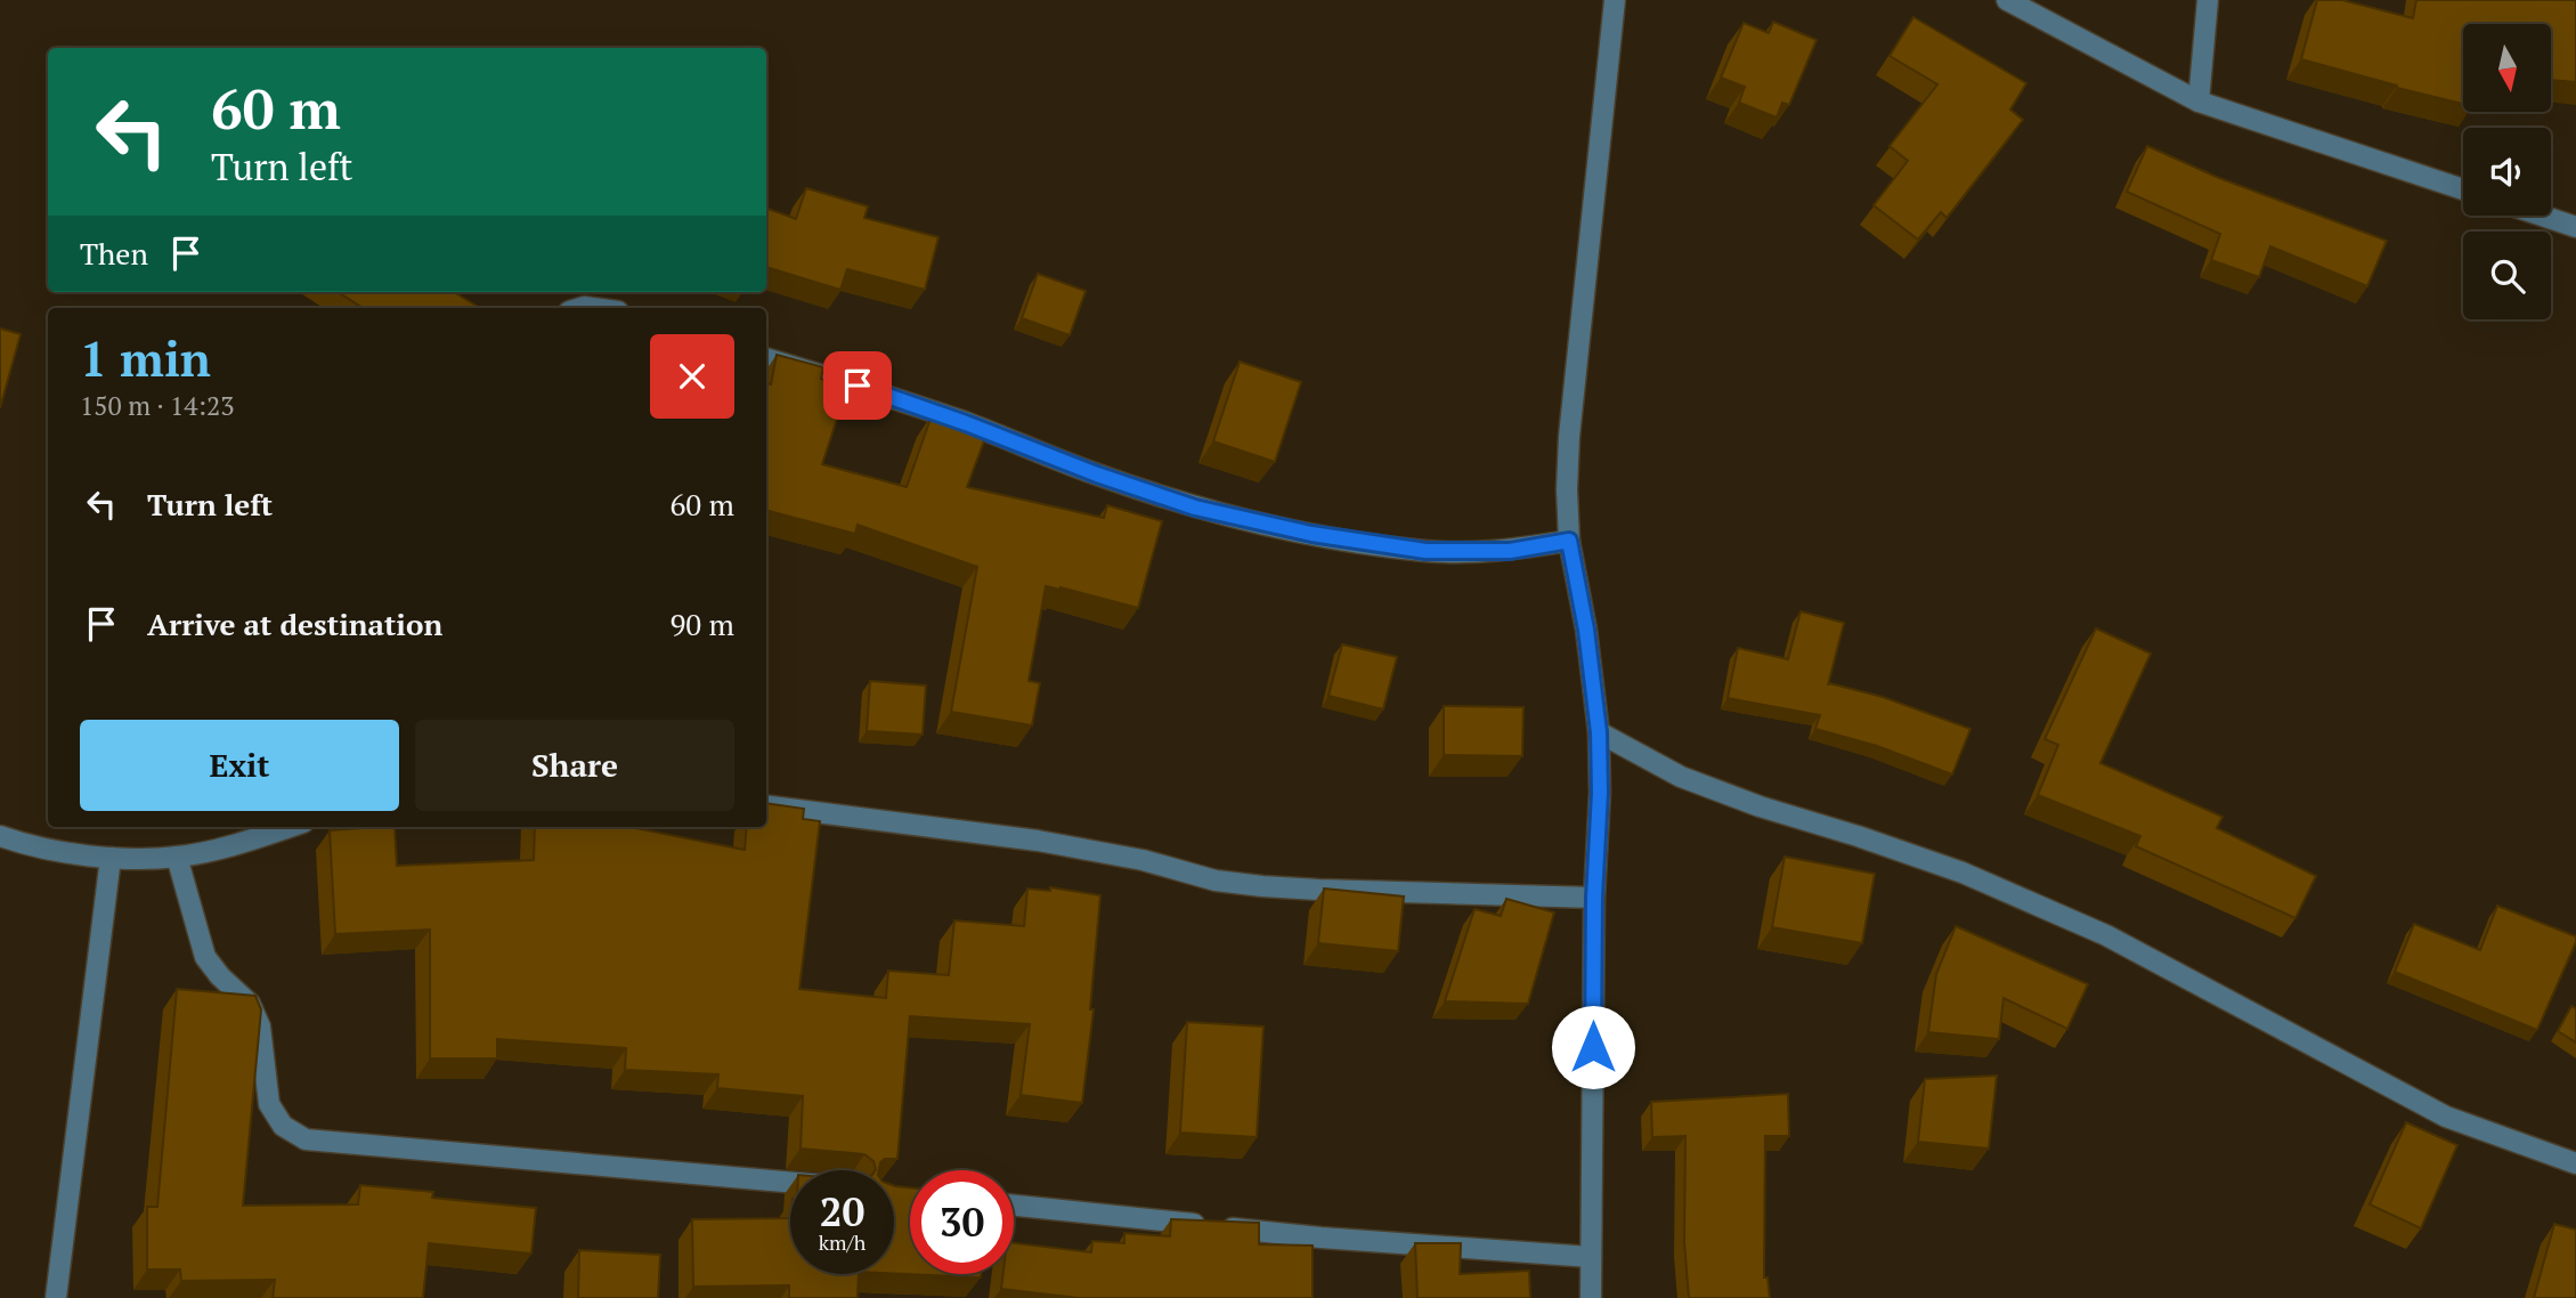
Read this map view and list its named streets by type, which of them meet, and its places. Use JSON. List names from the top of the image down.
{
  "north": "bottom",
  "page": {
    "turn": ["60 m", "Turn left"],
    "then": "Then",
    "heading": ["1 min", "150 m · 14:23"],
    "list": [
      {
        "name": "Turn left",
        "value": "60 m"
      },
      {
        "name": "Arrive at destination",
        "value": "90 m"
      }
    ],
    "buttons": ["Exit", "Share"],
    "speed": "20 km/h",
    "limit": "30"
  }
}
